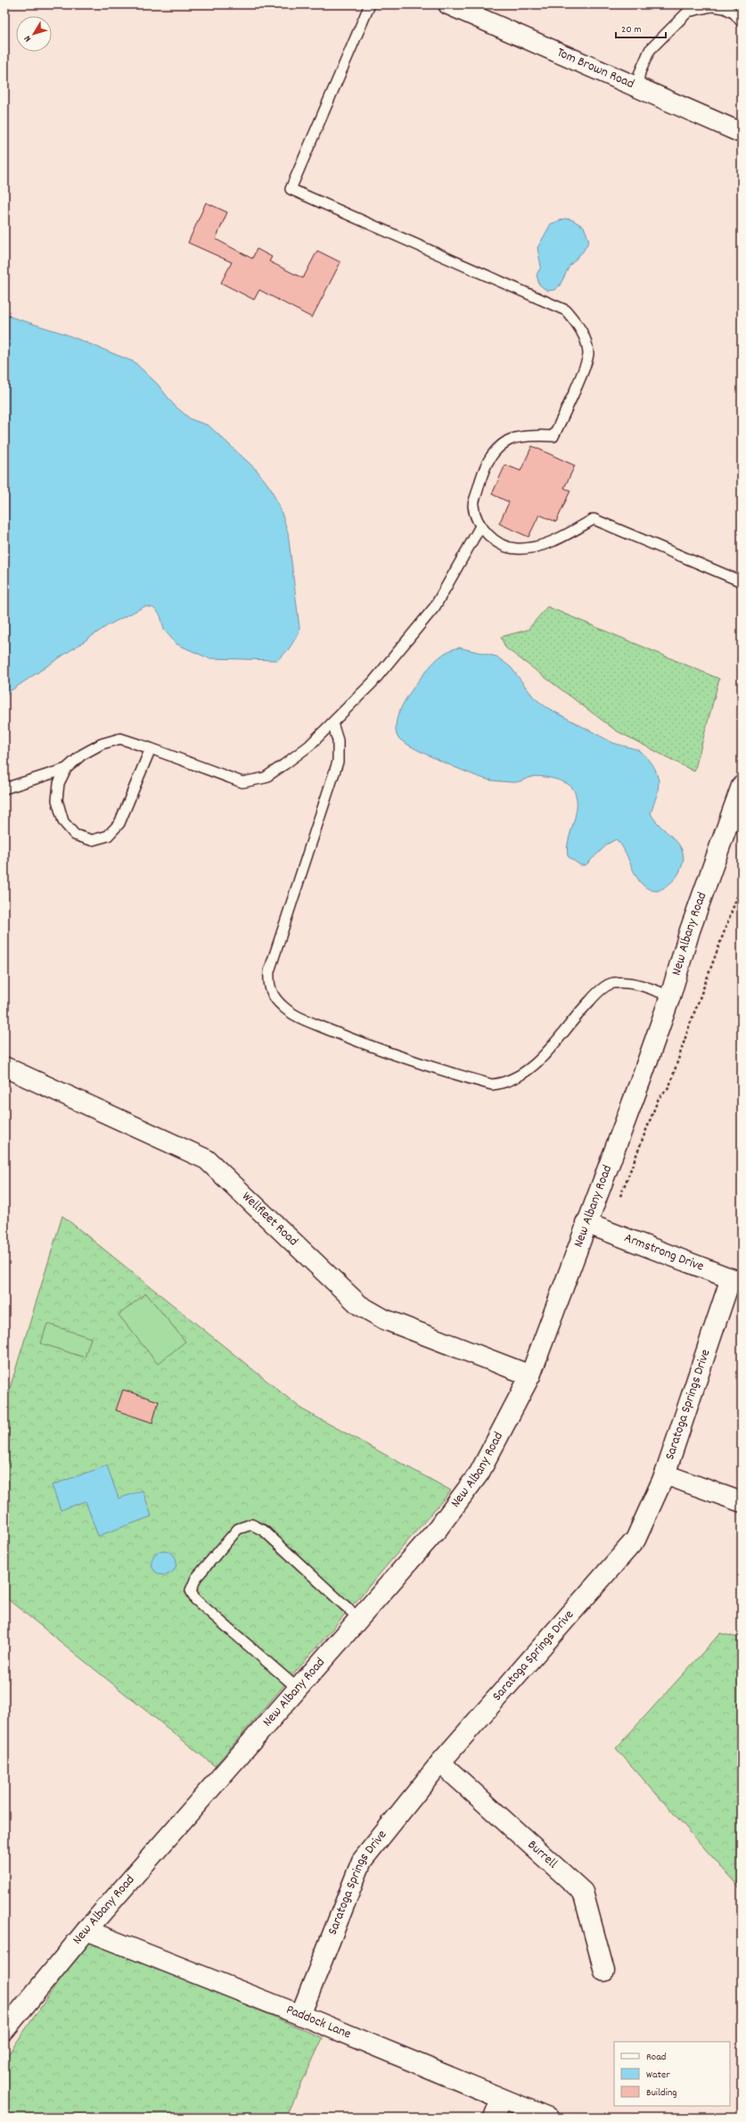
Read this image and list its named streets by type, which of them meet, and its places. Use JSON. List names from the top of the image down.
{
  "streets": {
    "street": [
      "Tom Brown Road",
      "New Albany Road",
      "Wellfleet Road",
      "Armstrong Drive",
      "Saratoga Springs Drive",
      "Burrell",
      "Paddock Lane"
    ]
  },
  "crossings": [
    ["New Albany Road", "Wellfleet Road"],
    ["New Albany Road", "Armstrong Drive"],
    ["New Albany Road", "Paddock Lane"],
    ["Armstrong Drive", "Saratoga Springs Drive"],
    ["Saratoga Springs Drive", "Burrell"],
    ["Saratoga Springs Drive", "Paddock Lane"]
  ],
  "legend": ["Road", "Water", "Building"],
  "scale_bar": "20 m",
  "north": "bottom left"
}
